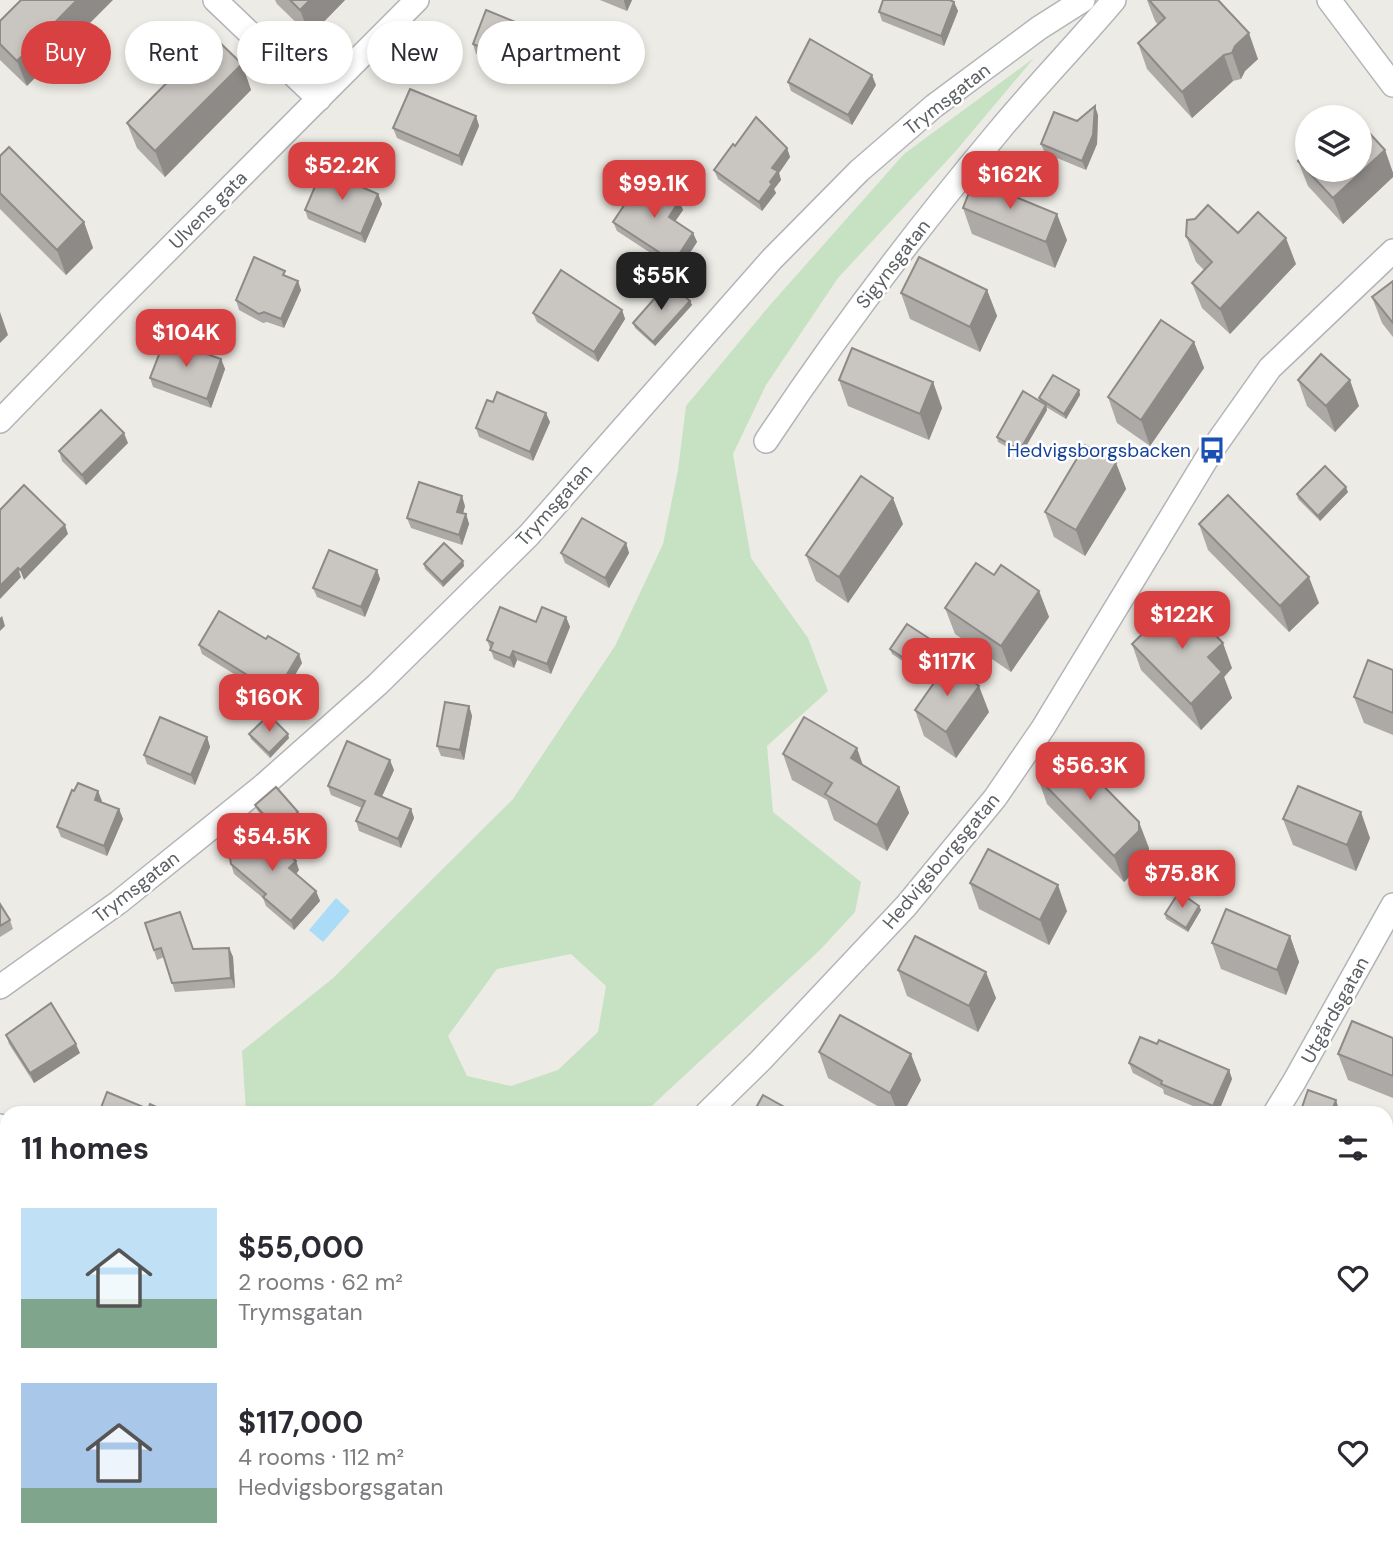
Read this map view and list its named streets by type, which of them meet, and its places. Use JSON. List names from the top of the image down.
{
  "streets": {
    "street": [
      "Trymsgatan",
      "Ulvens gata",
      "Sigynsgatan",
      "Hedvigsborgsgatan",
      "Utgårdsgatan"
    ]
  },
  "places": {
    "bus stop": ["Hedvigsborgsbacken"]
  },
  "page": {
    "chip": [
      "Buy",
      "Rent",
      "Filters",
      "New",
      "Apartment"
    ],
    "price": [
      "$52.2K",
      "$162K",
      "$99.1K",
      "$55K",
      "$104K",
      "$122K",
      "$117K",
      "$160K",
      "$56.3K",
      "$54.5K",
      "$75.8K"
    ],
    "heading": "11 homes",
    "list": [
      {
        "name": "$55,000",
        "note": "2 rooms · 62 m² · Trymsgatan"
      },
      {
        "name": "$117,000",
        "note": "4 rooms · 112 m² · Hedvigsborgsgatan"
      }
    ]
  }
}
